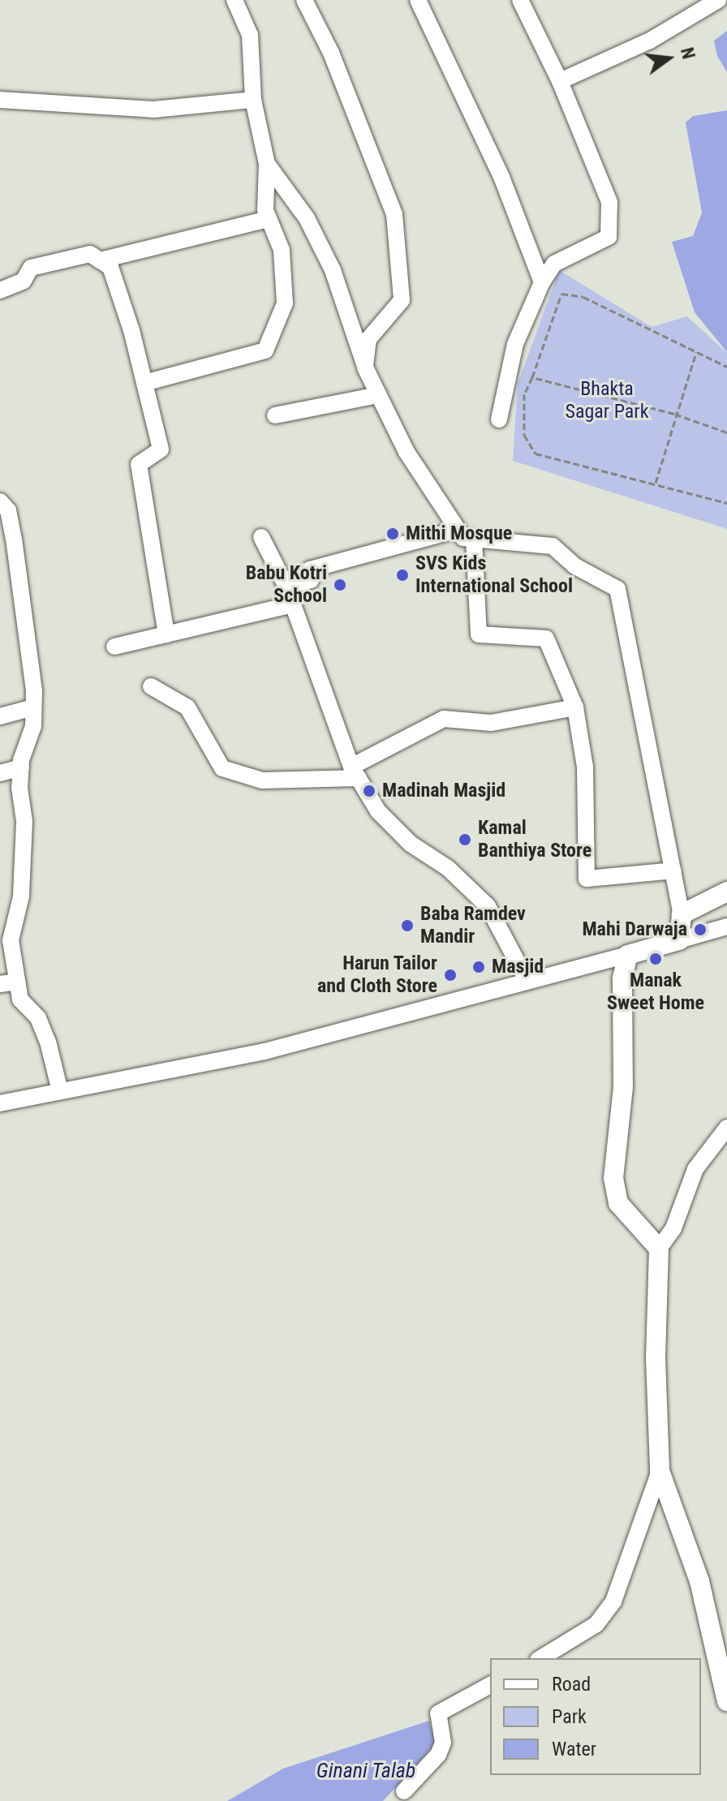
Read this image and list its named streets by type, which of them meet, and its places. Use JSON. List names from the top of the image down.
{
  "water": ["Ginani Talab"],
  "parks": ["Bhakta Sagar Park"],
  "places": [
    "Mithi Mosque",
    "SVS Kids International School",
    "Babu Kotri School",
    "Madinah Masjid",
    "Kamal Banthiya Store",
    "Baba Ramdev Mandir",
    "Mahi Darwaja",
    "Manak Sweet Home",
    "Masjid",
    "Harun Tailor and Cloth Store"
  ],
  "legend": ["Road", "Park", "Water"],
  "north": "right"
}
